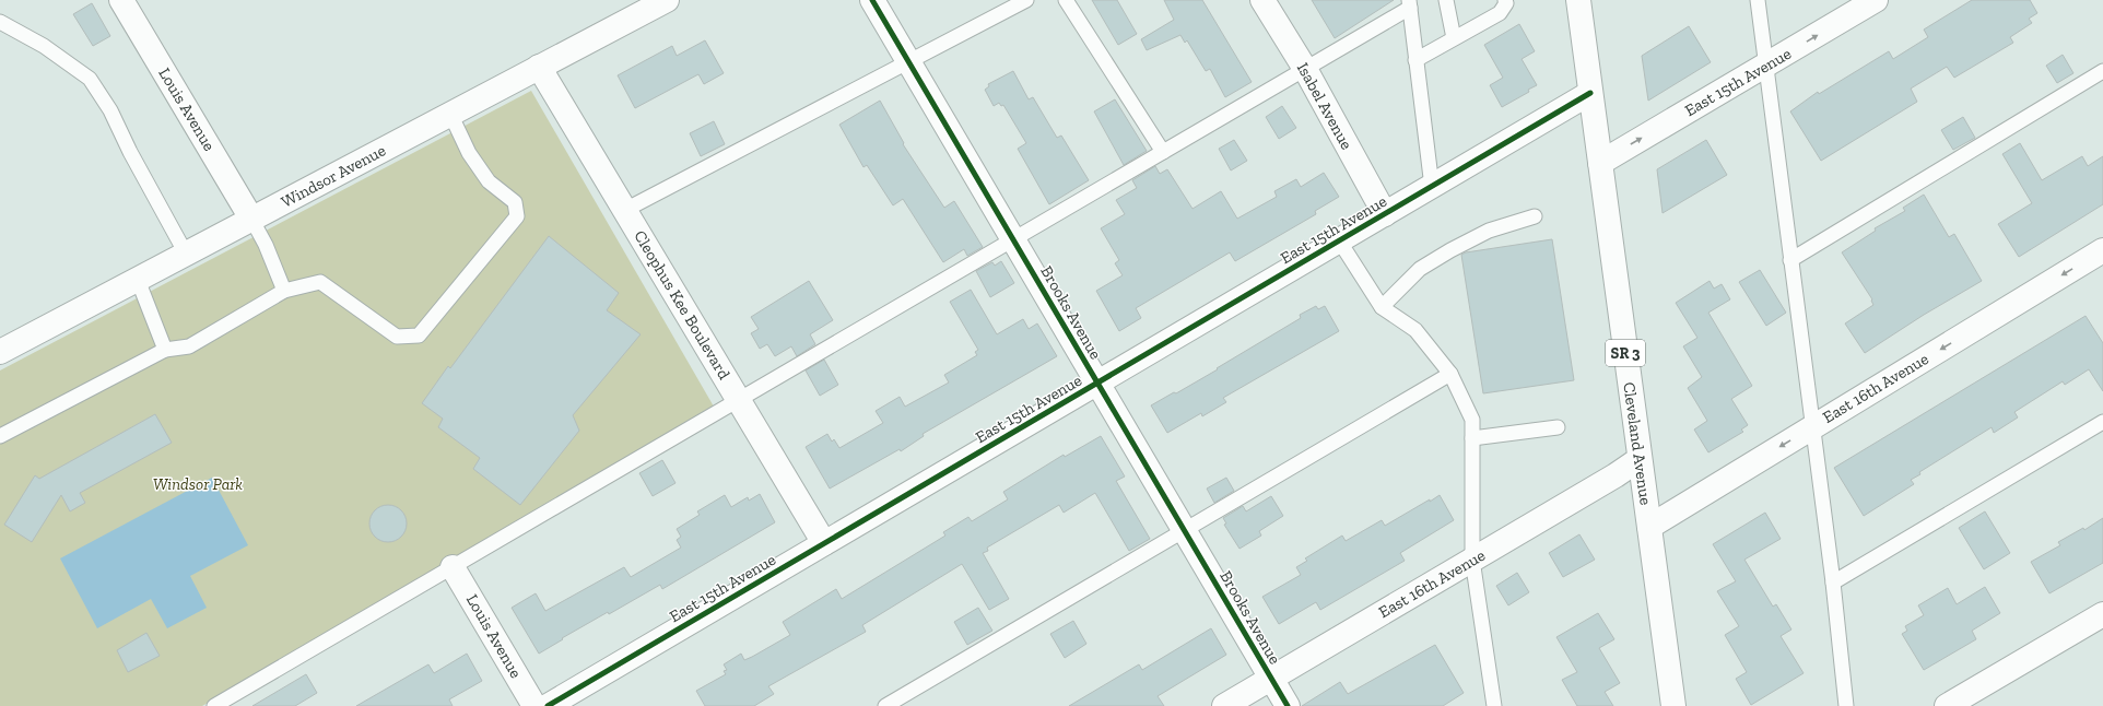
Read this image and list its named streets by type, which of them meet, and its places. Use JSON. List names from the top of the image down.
{
  "streets": {
    "street": [
      "East 15th Avenue",
      "Isabel Avenue",
      "Louis Avenue",
      "Windsor Avenue",
      "Cleophus Kee Boulevard",
      "Brooks Avenue",
      "SR 3",
      "East 16th Avenue",
      "Cleveland Avenue"
    ]
  },
  "crossings": [
    ["East 15th Avenue", "Isabel Avenue"],
    ["East 15th Avenue", "Cleophus Kee Boulevard"],
    ["East 15th Avenue", "Brooks Avenue"],
    ["East 15th Avenue", "Cleveland Avenue"],
    ["Louis Avenue", "Windsor Avenue"],
    ["Windsor Avenue", "Cleophus Kee Boulevard"],
    ["Brooks Avenue", "East 16th Avenue"],
    ["East 16th Avenue", "Cleveland Avenue"]
  ],
  "one_way": ["East 16th Avenue"],
  "parks": ["Windsor Park"]
}
